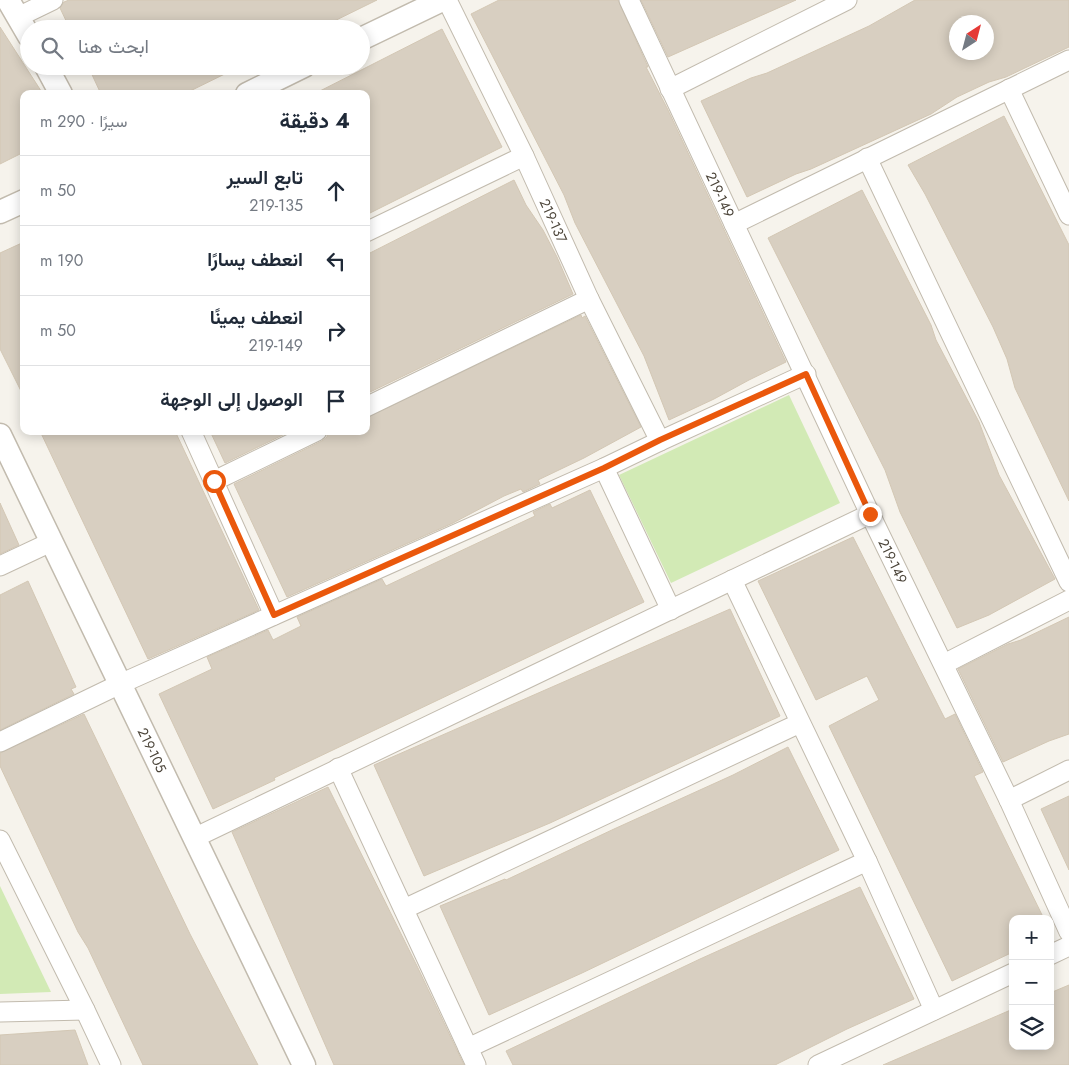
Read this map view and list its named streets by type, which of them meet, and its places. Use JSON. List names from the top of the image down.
{
  "streets": {
    "street": ["219-149", "219-137", "219-105"]
  },
  "north": "top right",
  "page": {
    "search": "ابحث هنا",
    "heading": ["4 دقيقة", "سيرًا · 290 m"],
    "list": [
      ["تابع السير", "219-135", "50 m"],
      ["انعطف يسارًا", "190 m"],
      ["انعطف يمينًا", "219-149", "50 m"],
      "الوصول إلى الوجهة"
    ],
    "map_buttons": ["+", "−"]
  }
}
